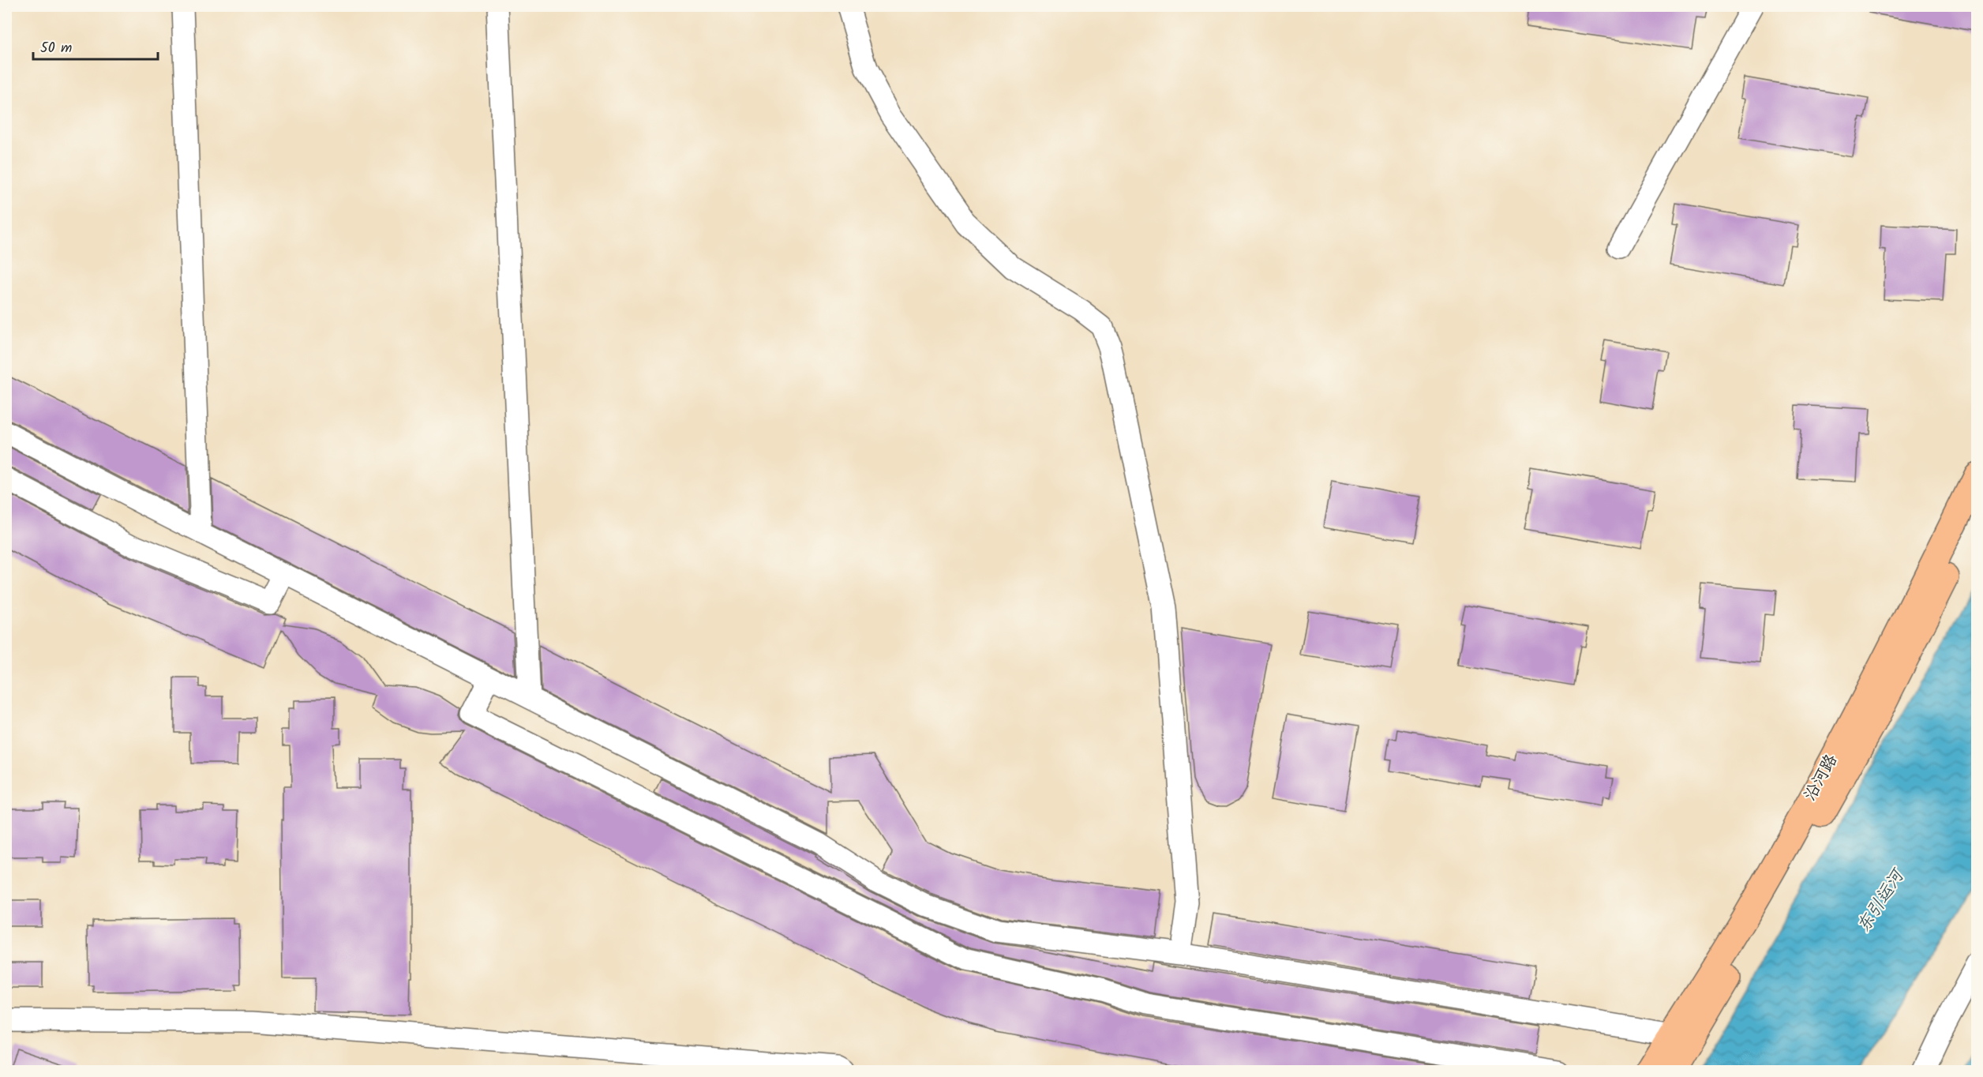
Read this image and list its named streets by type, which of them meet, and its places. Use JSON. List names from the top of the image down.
{
  "streets": {
    "main road": ["沿河路"]
  },
  "water": ["东引运河"],
  "scale_bar": "50 m"
}
